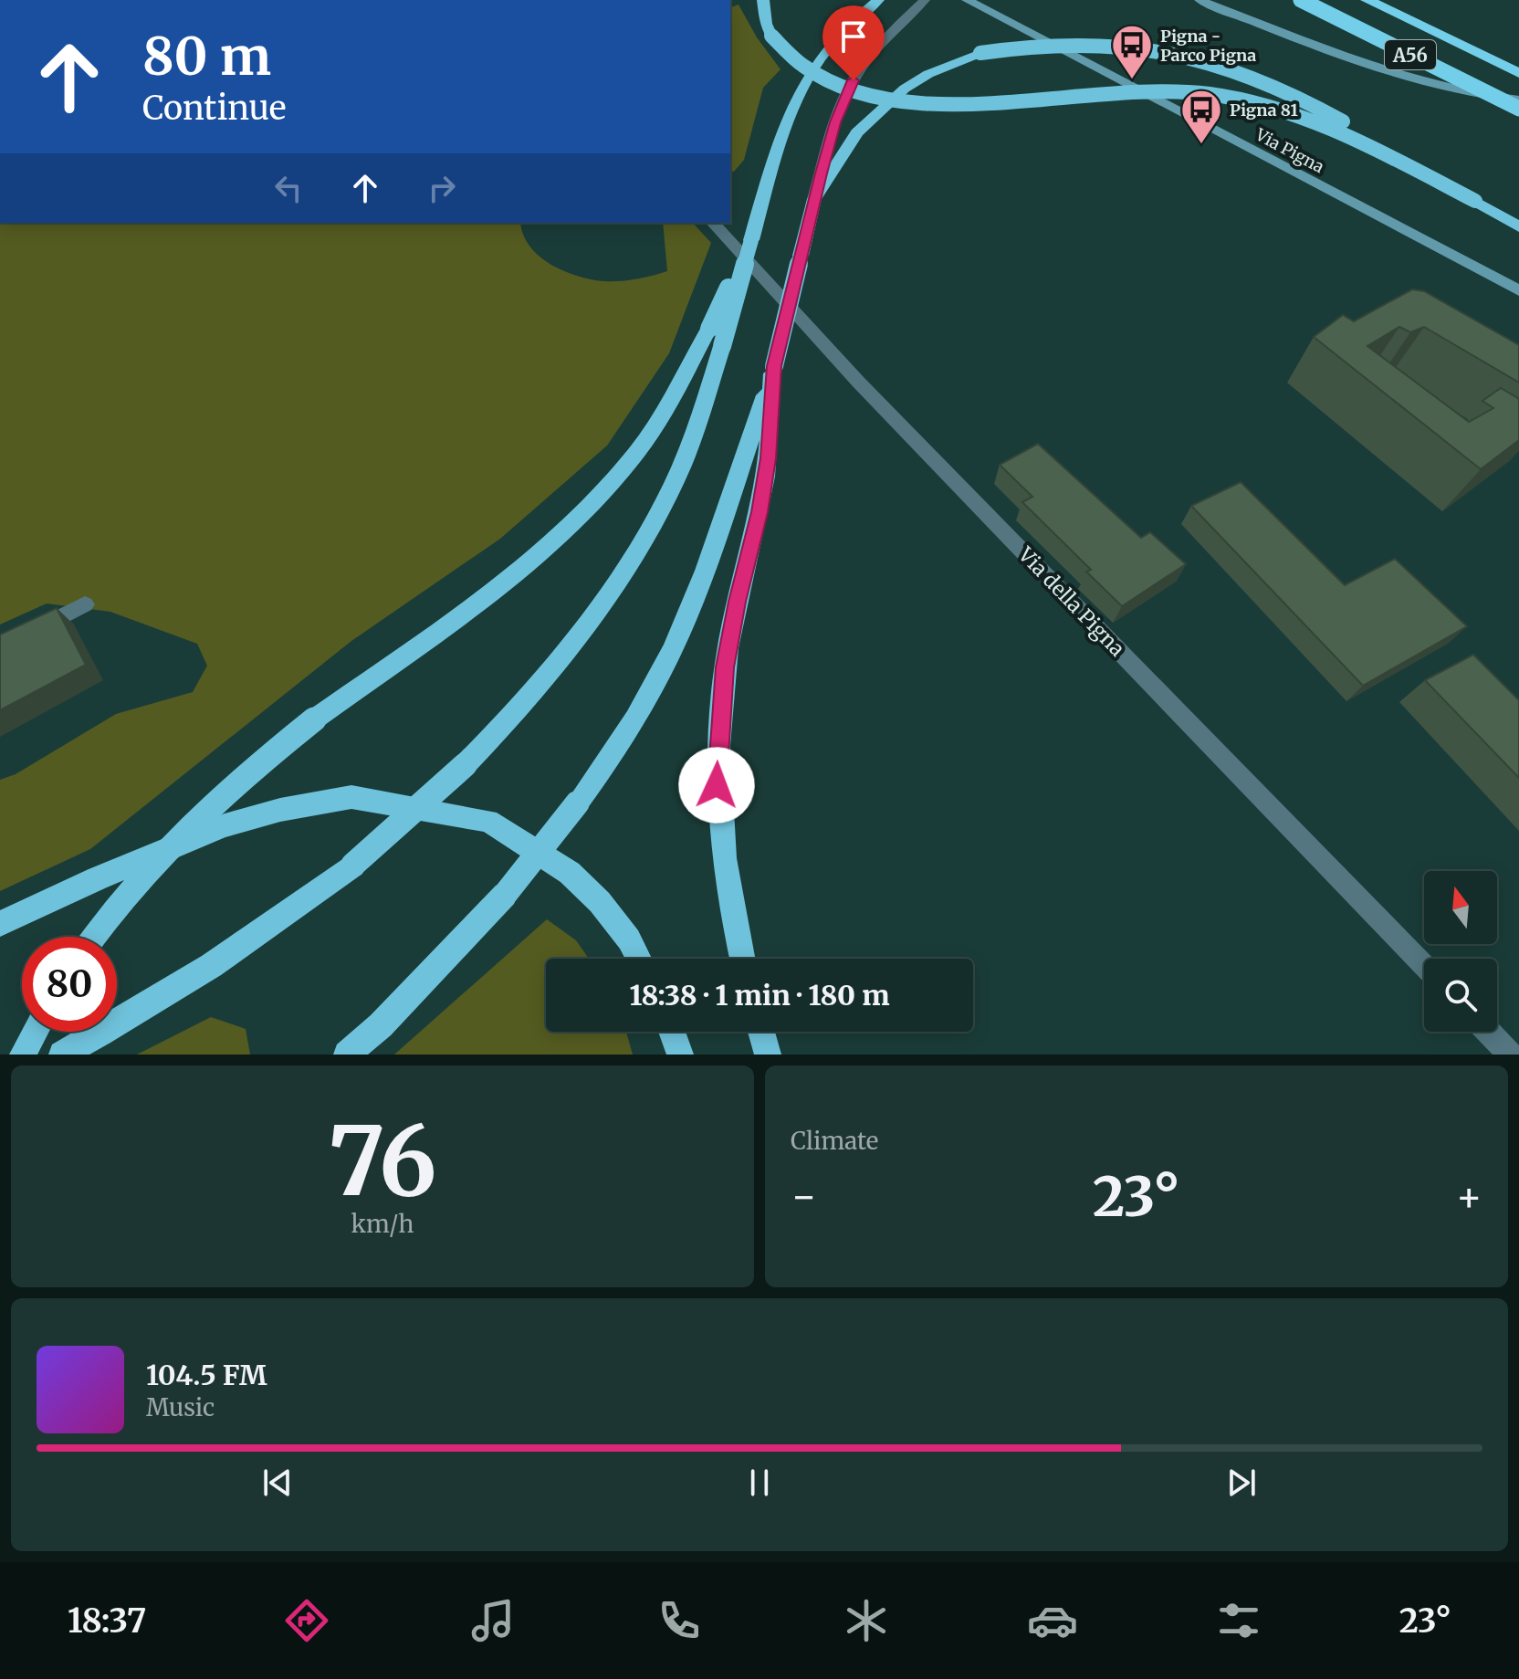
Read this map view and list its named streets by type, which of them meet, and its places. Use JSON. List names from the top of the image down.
{
  "streets": {
    "highway": ["A56"],
    "main road": ["Via Pigna"],
    "street": ["Via della Pigna"]
  },
  "places": {
    "bus stop": ["Pigna - Parco Pigna", "Pigna 81"]
  },
  "north": "top",
  "page": {
    "turn": ["80 m", "Continue"],
    "limit": "80",
    "trip": "18:38 · 1 min · 180 m",
    "tile": [
      ["76", "km/h"],
      "Climate"
    ],
    "heat": ["−", "23°", "+"],
    "song": ["104.5 FM", "Music"],
    "tabs": ["18:37", "23°"]
  }
}
